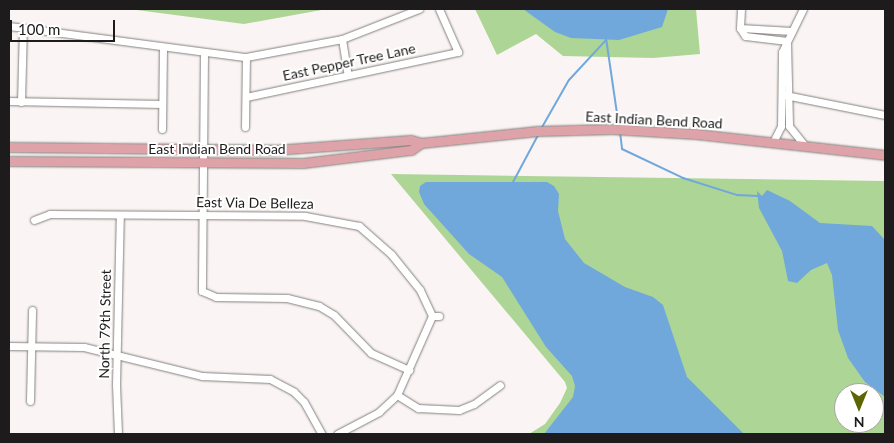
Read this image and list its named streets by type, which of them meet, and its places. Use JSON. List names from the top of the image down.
{
  "streets": {
    "main road": ["East Indian Bend Road"],
    "street": ["East Pepper Tree Lane", "East Via De Belleza", "North 79th Street"]
  },
  "crossings": [
    ["East Via De Belleza", "North 79th Street"]
  ],
  "scale_bar": "100 m",
  "north": "bottom"
}
